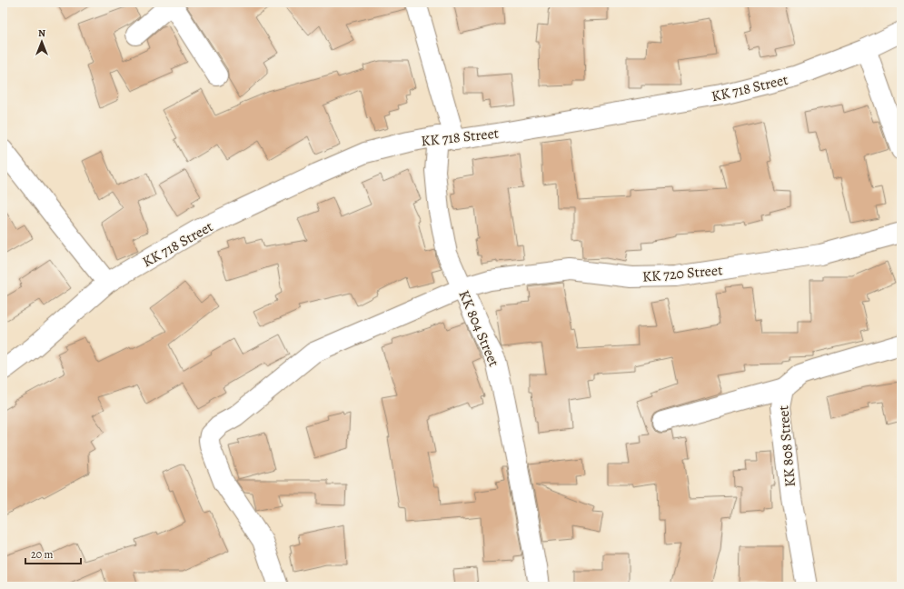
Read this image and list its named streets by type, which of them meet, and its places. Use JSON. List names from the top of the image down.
{
  "streets": {
    "street": [
      "KK 718 Street",
      "KK 720 Street",
      "KK 804 Street",
      "KK 808 Street"
    ]
  },
  "crossings": [
    ["KK 718 Street", "KK 804 Street"],
    ["KK 720 Street", "KK 804 Street"]
  ],
  "scale_bar": "20 m",
  "north": "top"
}
